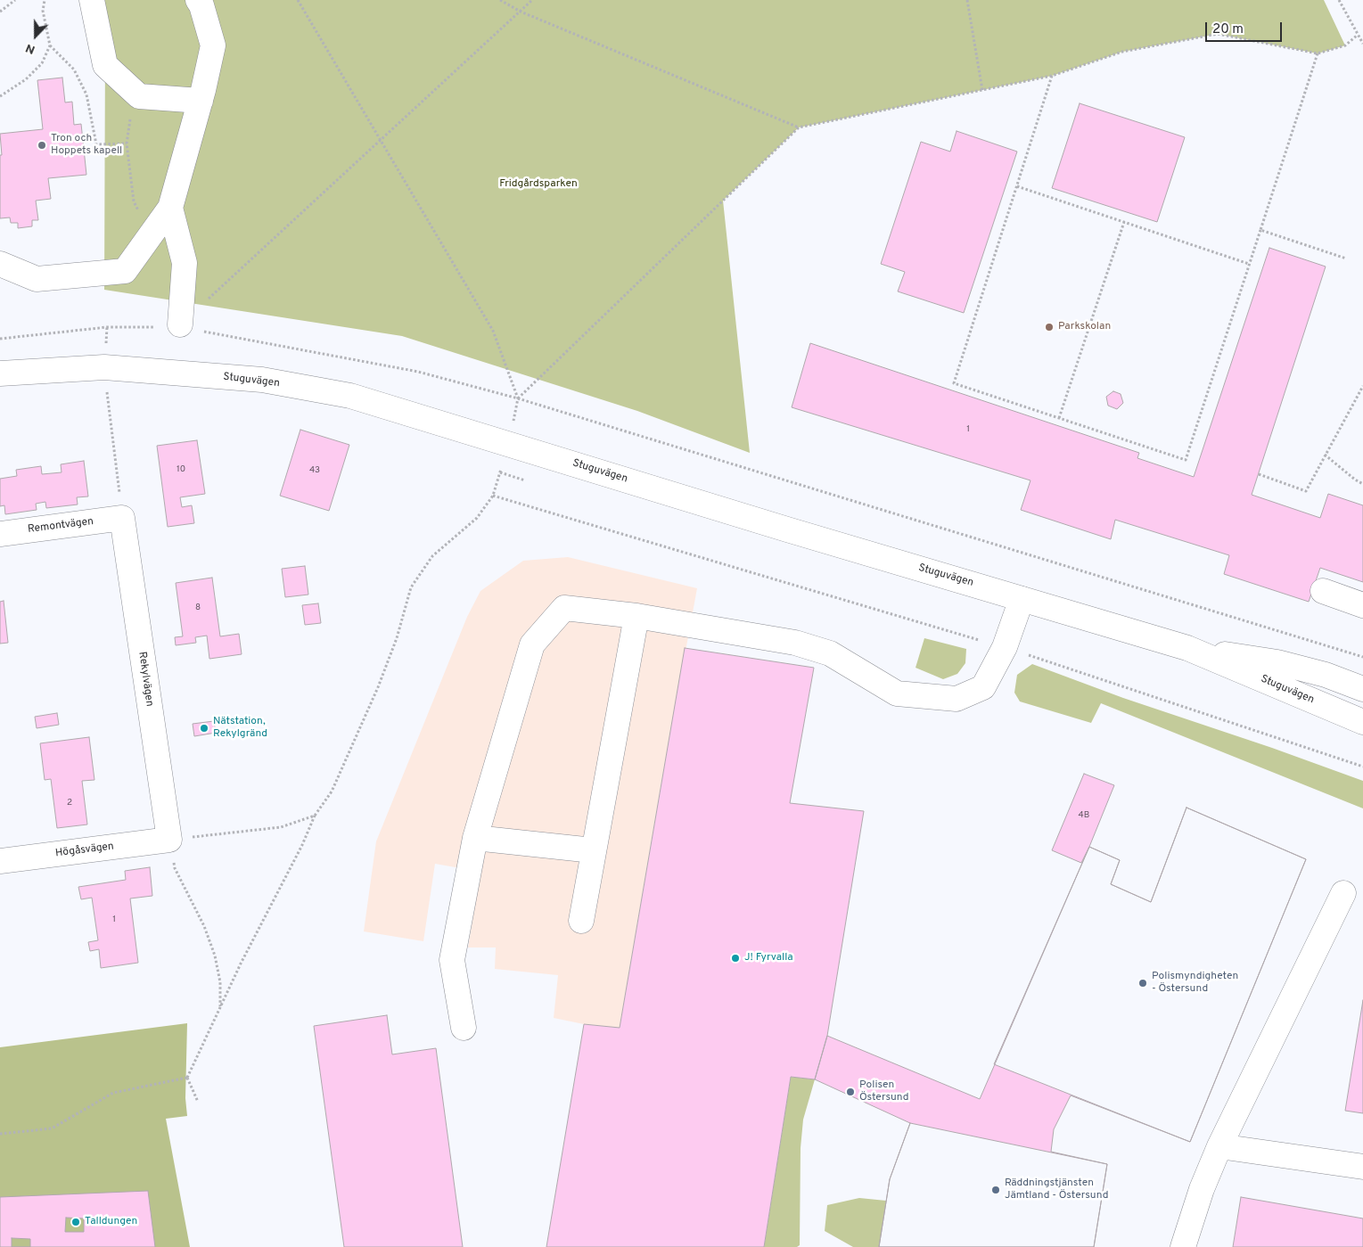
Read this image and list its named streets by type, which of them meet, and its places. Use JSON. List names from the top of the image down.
{
  "streets": {
    "main road": [
      "Stuguvägen",
      "Remontvägen",
      "Rekylvägen",
      "Högåsvägen"
    ]
  },
  "crossings": [
    ["Remontvägen", "Rekylvägen"],
    ["Rekylvägen", "Högåsvägen"]
  ],
  "parks": ["Fridgårdsparken"],
  "places": [
    "Tron och Hoppets kapell",
    "Parkskolan",
    "Nätstation, Rekylgränd",
    "J! Fyrvalla",
    "Polismyndigheten - Östersund",
    "Polisen Östersund",
    "Räddningstjänsten Jämtland - Östersund",
    "Talldungen"
  ],
  "house_numbers": [
    "1",
    "10",
    "43",
    "8",
    "2",
    "4B",
    "1"
  ],
  "scale_bar": "20 m",
  "north": "bottom"
}
